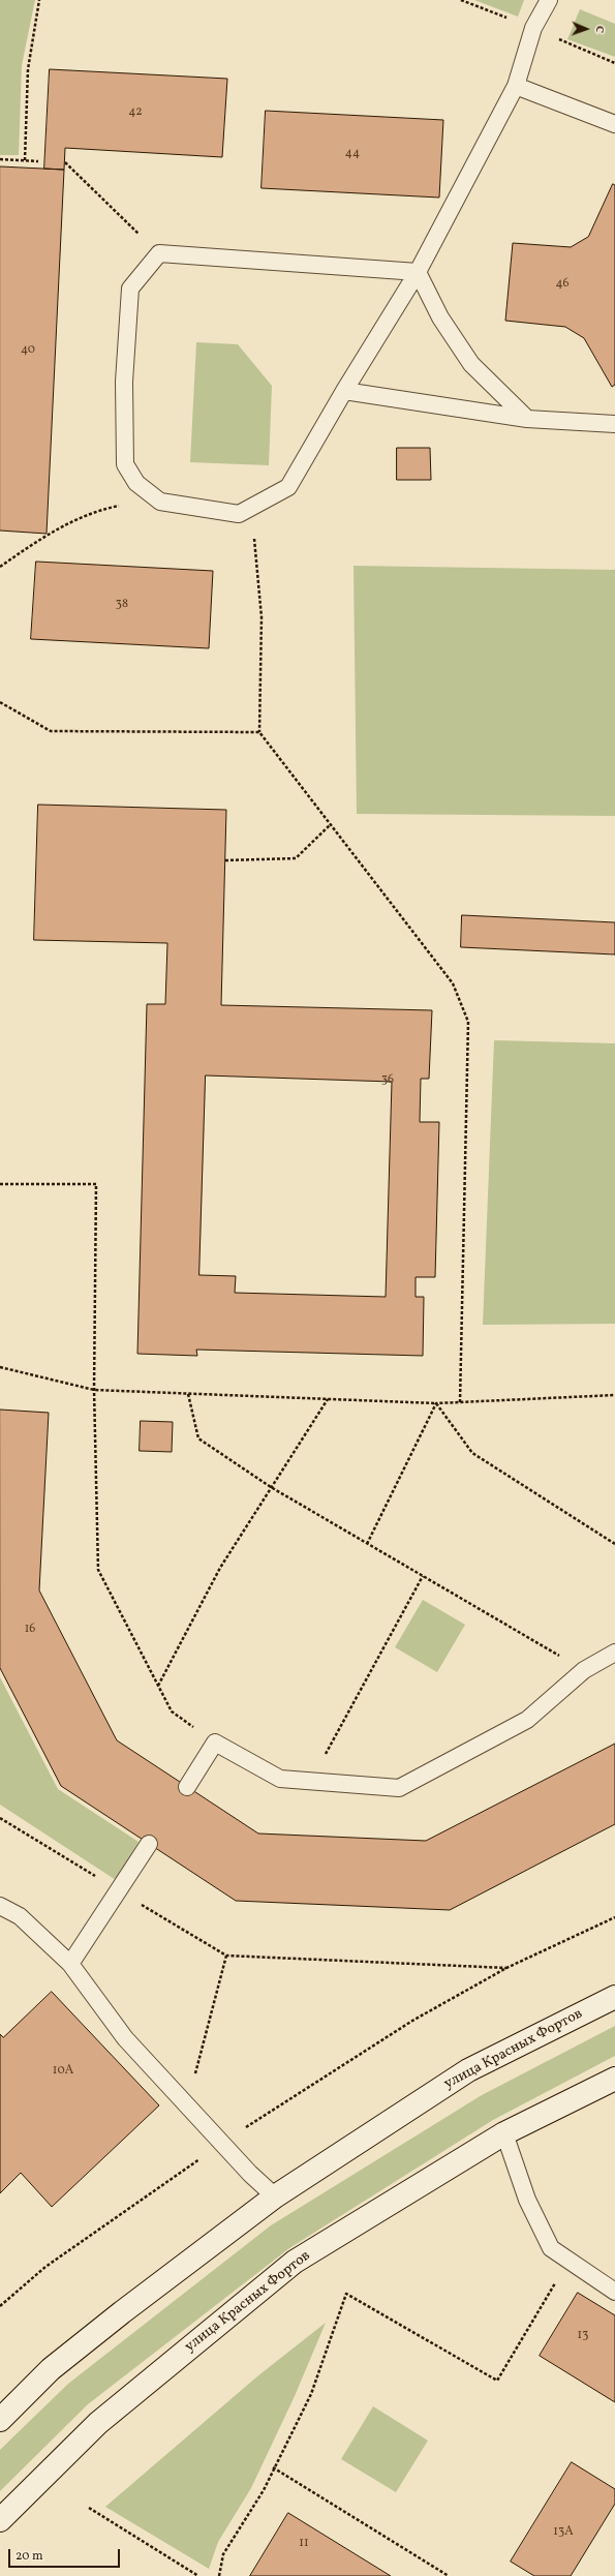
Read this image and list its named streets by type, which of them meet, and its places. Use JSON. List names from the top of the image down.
{
  "streets": {
    "street": ["улица Красных Фортов"]
  },
  "house_numbers": [
    "42",
    "44",
    "46",
    "40",
    "38",
    "36",
    "16",
    "10А",
    "13",
    "13А",
    "11"
  ],
  "scale_bar": "20 m",
  "north": "right"
}
